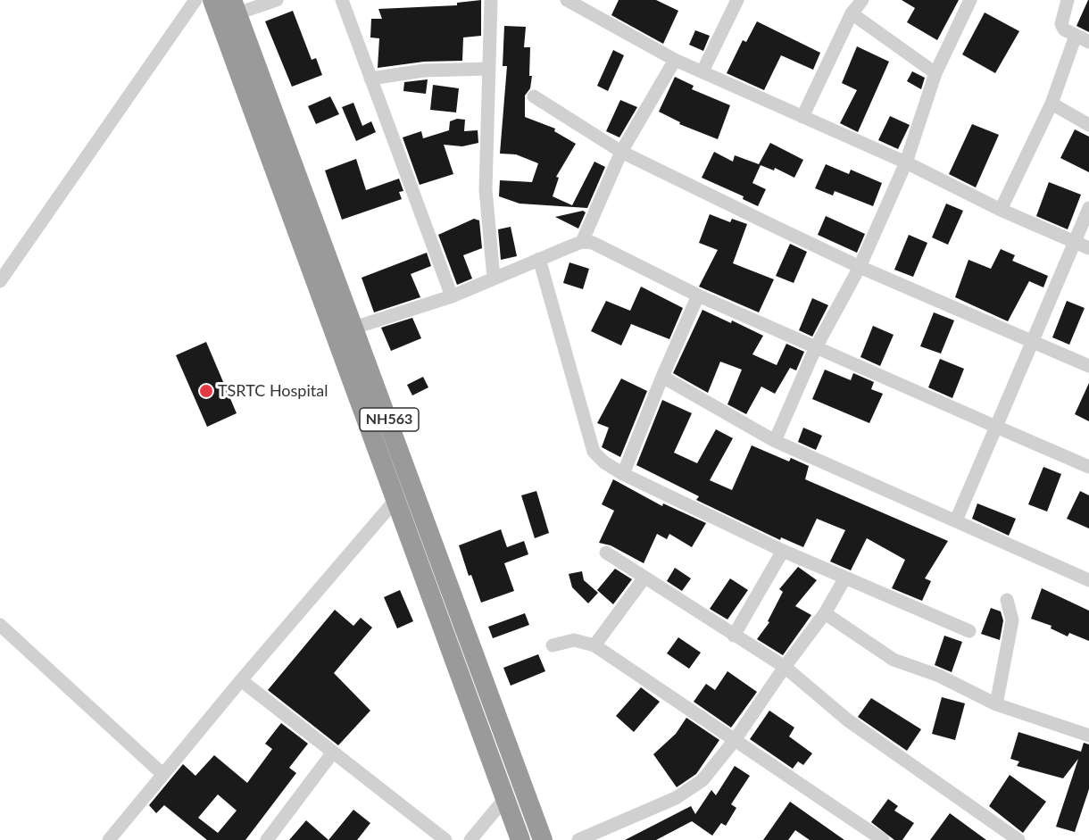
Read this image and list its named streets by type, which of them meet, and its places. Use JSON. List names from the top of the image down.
{
  "streets": {
    "highway": ["NH563"]
  },
  "places": ["TSRTC Hospital"]
}
